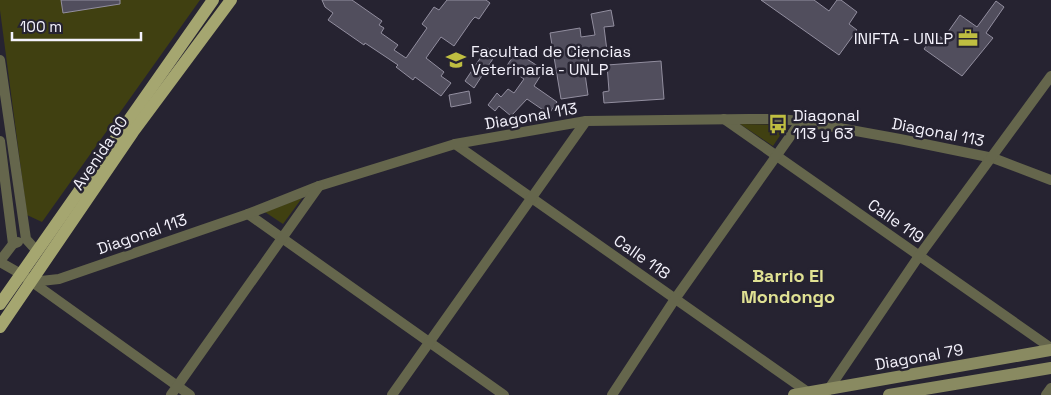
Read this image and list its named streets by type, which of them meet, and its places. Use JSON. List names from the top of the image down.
{
  "streets": {
    "main road": ["Avenida 60", "Diagonal 79"],
    "street": ["Diagonal 113", "Calle 119", "Calle 118"]
  },
  "crossings": [
    ["Diagonal 113", "Avenida 60"],
    ["Diagonal 113", "Calle 119"],
    ["Diagonal 113", "Calle 118"],
    ["Calle 119", "Diagonal 79"],
    ["Calle 118", "Diagonal 79"]
  ],
  "districts": ["Barrio El Mondongo"],
  "places": {
    "office": ["INIFTA - UNLP"],
    "school or university": ["Facultad de Ciencias Veterinaria - UNLP"],
    "bus stop": ["Diagonal 113 y 63"]
  },
  "scale_bar": "100 m"
}
